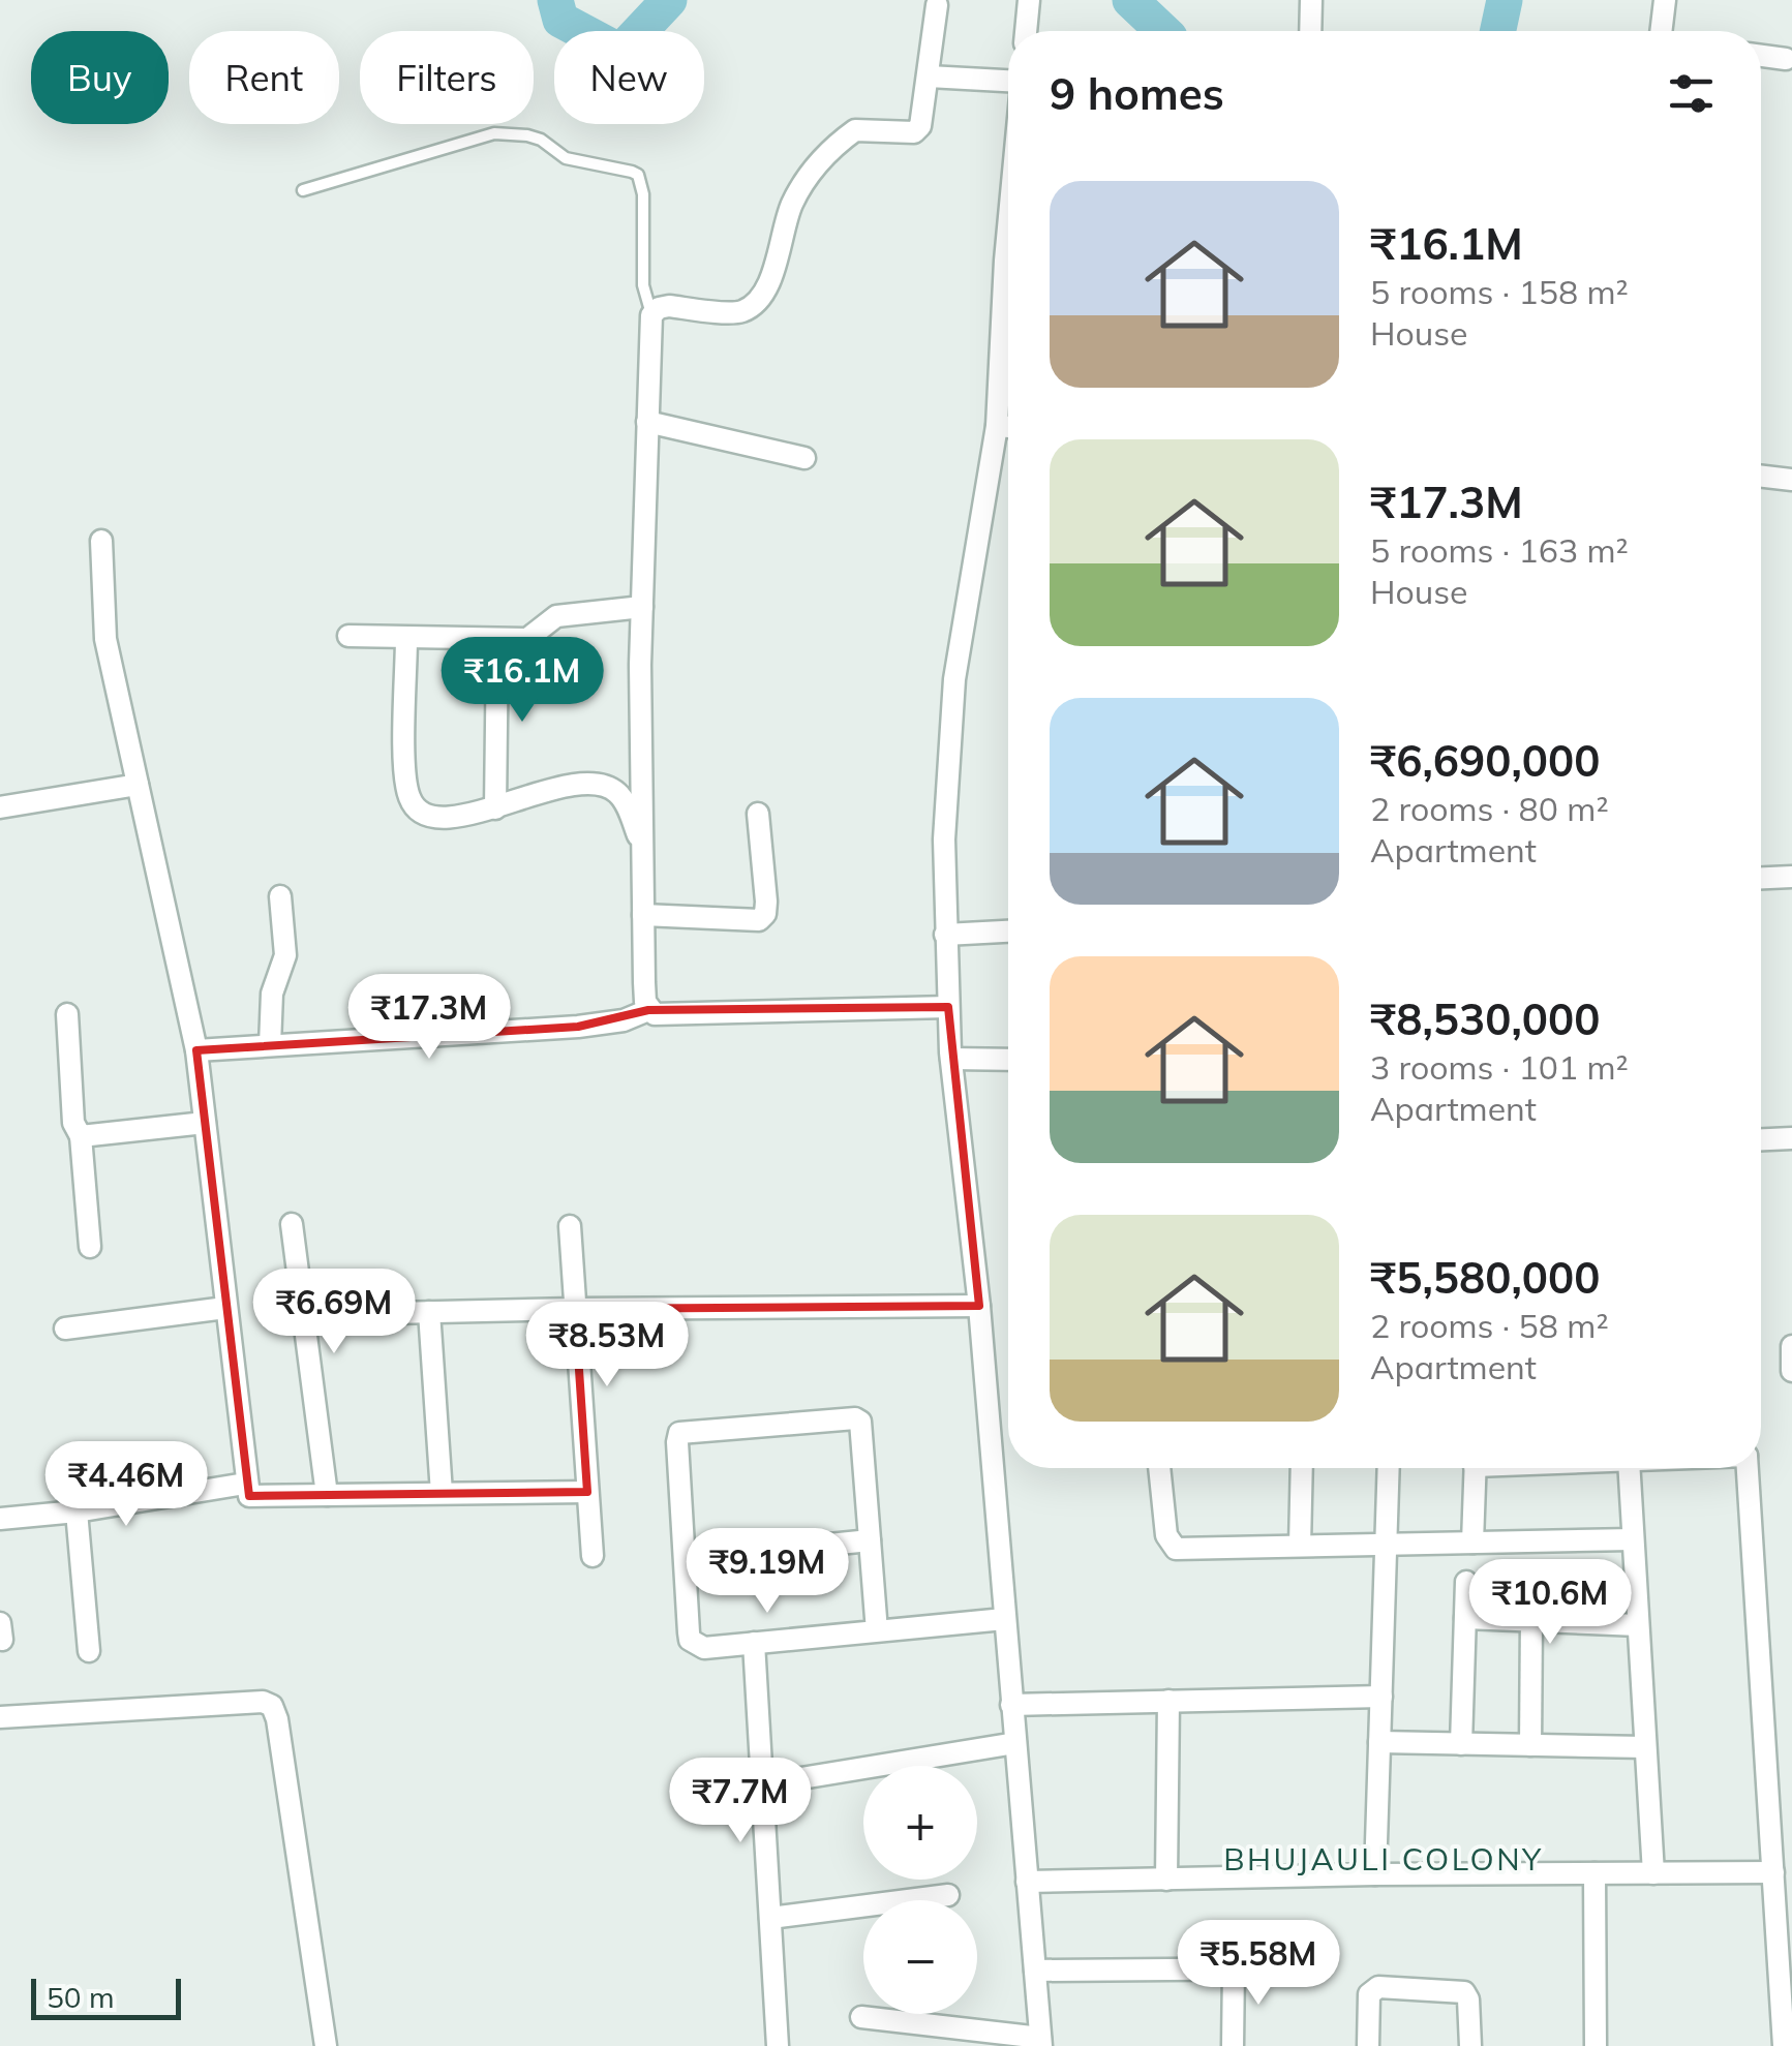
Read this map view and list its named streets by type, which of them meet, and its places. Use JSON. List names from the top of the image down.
{
  "districts": ["BHUJAULI COLONY"],
  "scale_bar": "50 m",
  "page": {
    "chip": [
      "Buy",
      "Rent",
      "Filters",
      "New"
    ],
    "heading": "9 homes",
    "list": [
      {
        "name": "₹16.1M",
        "note": "5 rooms · 158 m² · House"
      },
      {
        "name": "₹17.3M",
        "note": "5 rooms · 163 m² · House"
      },
      {
        "name": "₹6,690,000",
        "note": "2 rooms · 80 m² · Apartment"
      },
      {
        "name": "₹8,530,000",
        "note": "3 rooms · 101 m² · Apartment"
      },
      {
        "name": "₹5,580,000",
        "note": "2 rooms · 58 m² · Apartment"
      }
    ],
    "price": [
      "₹16.1M",
      "₹17.3M",
      "₹6.69M",
      "₹8.53M",
      "₹4.46M",
      "₹9.19M",
      "₹10.6M",
      "₹7.7M",
      "₹5.58M"
    ],
    "map_buttons": ["+", "−"],
    "scale": "50 m"
  }
}
